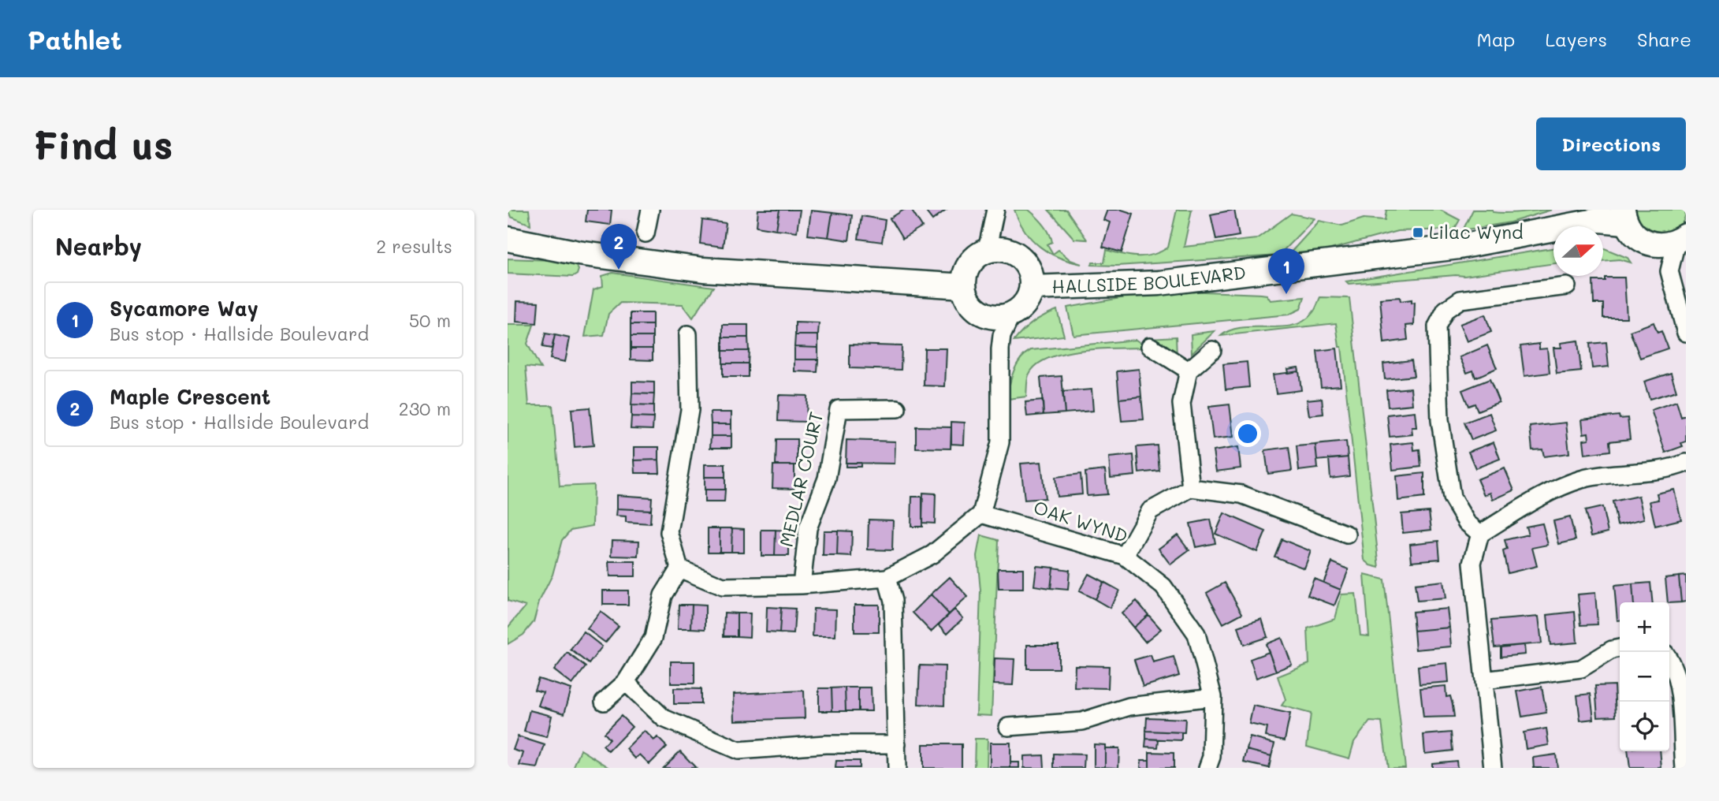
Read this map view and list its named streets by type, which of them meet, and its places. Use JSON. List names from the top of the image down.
{
  "streets": {
    "street": ["HALLSIDE BOULEVARD", "MEDLAR COURT", "OAK WYND"]
  },
  "places": {
    "transit": ["Lilac Wynd"]
  },
  "north": "right",
  "page": {
    "header": "Pathlet",
    "nav": ["Map", "Layers", "Share"],
    "buttons": "Directions",
    "title": "Find us",
    "heading": ["Nearby", "2 results"],
    "pins": ["2", "1"],
    "list": [
      {
        "mark": "1",
        "name": "Sycamore Way",
        "note": "Bus stop · Hallside Boulevard",
        "value": "50 m"
      },
      {
        "mark": "2",
        "name": "Maple Crescent",
        "note": "Bus stop · Hallside Boulevard",
        "value": "230 m"
      }
    ],
    "map_buttons": ["+", "−"]
  }
}
